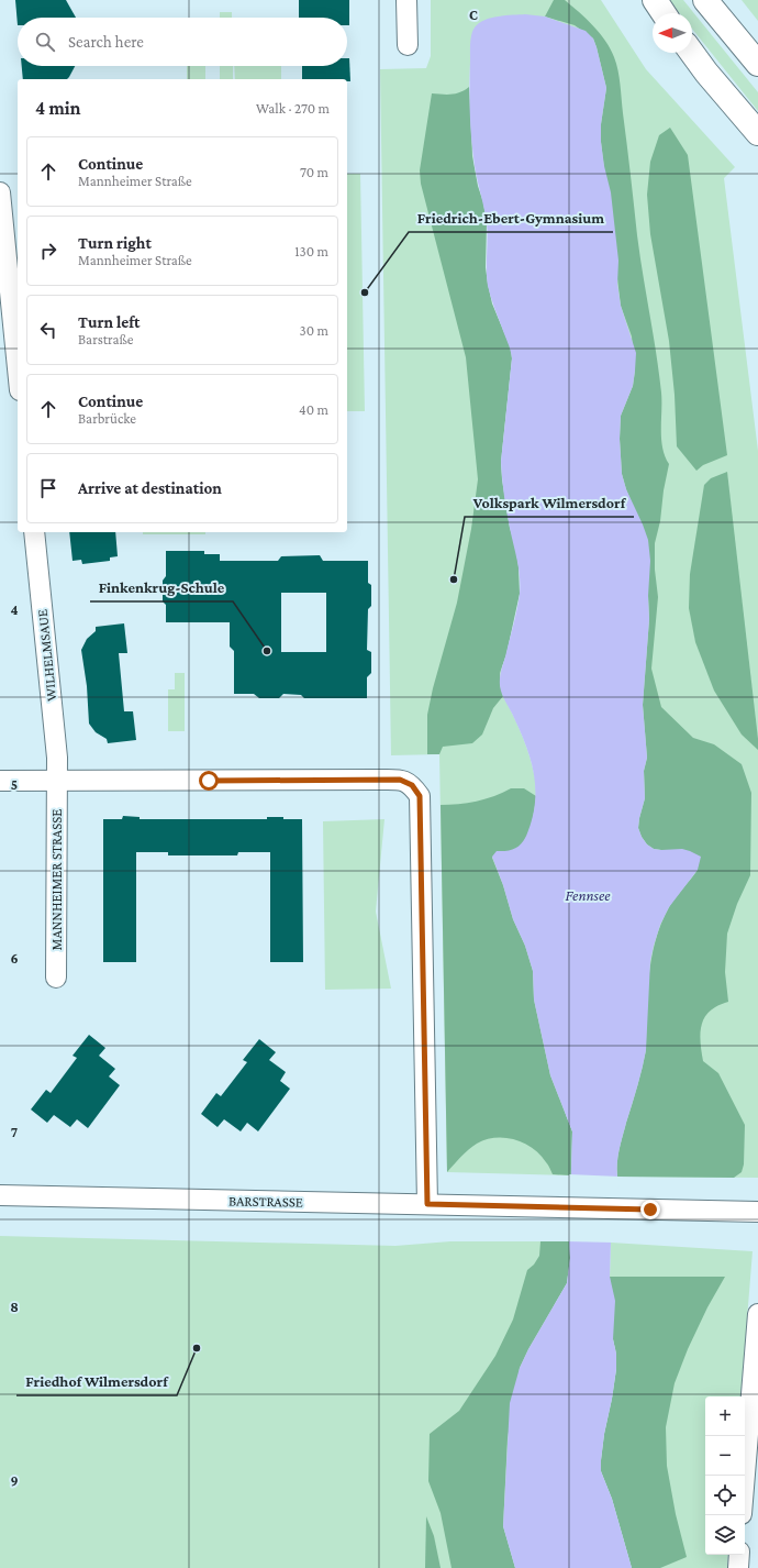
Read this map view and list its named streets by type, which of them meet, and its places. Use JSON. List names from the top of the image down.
{
  "streets": {
    "street": ["WILHELMSAUE", "MANNHEIMER STRASSE", "BARSTRASSE"]
  },
  "crossings": [
    ["WILHELMSAUE", "MANNHEIMER STRASSE"]
  ],
  "water": ["Fennsee"],
  "places": [
    "Friedrich-Ebert-Gymnasium",
    "Volkspark Wilmersdorf",
    "Finkenkrug-Schule",
    "Friedhof Wilmersdorf"
  ],
  "north": "left",
  "page": {
    "search": "Search here",
    "heading": ["4 min", "Walk · 270 m"],
    "list": [
      ["Continue", "Mannheimer Straße", "70 m"],
      ["Turn right", "Mannheimer Straße", "130 m"],
      ["Turn left", "Barstraße", "30 m"],
      ["Continue", "Barbrücke", "40 m"],
      "Arrive at destination"
    ],
    "map_buttons": ["+", "−"]
  },
  "grid": {
    "columns": ["C"],
    "rows": [
      "4",
      "5",
      "6",
      "7",
      "8",
      "9"
    ]
  }
}
